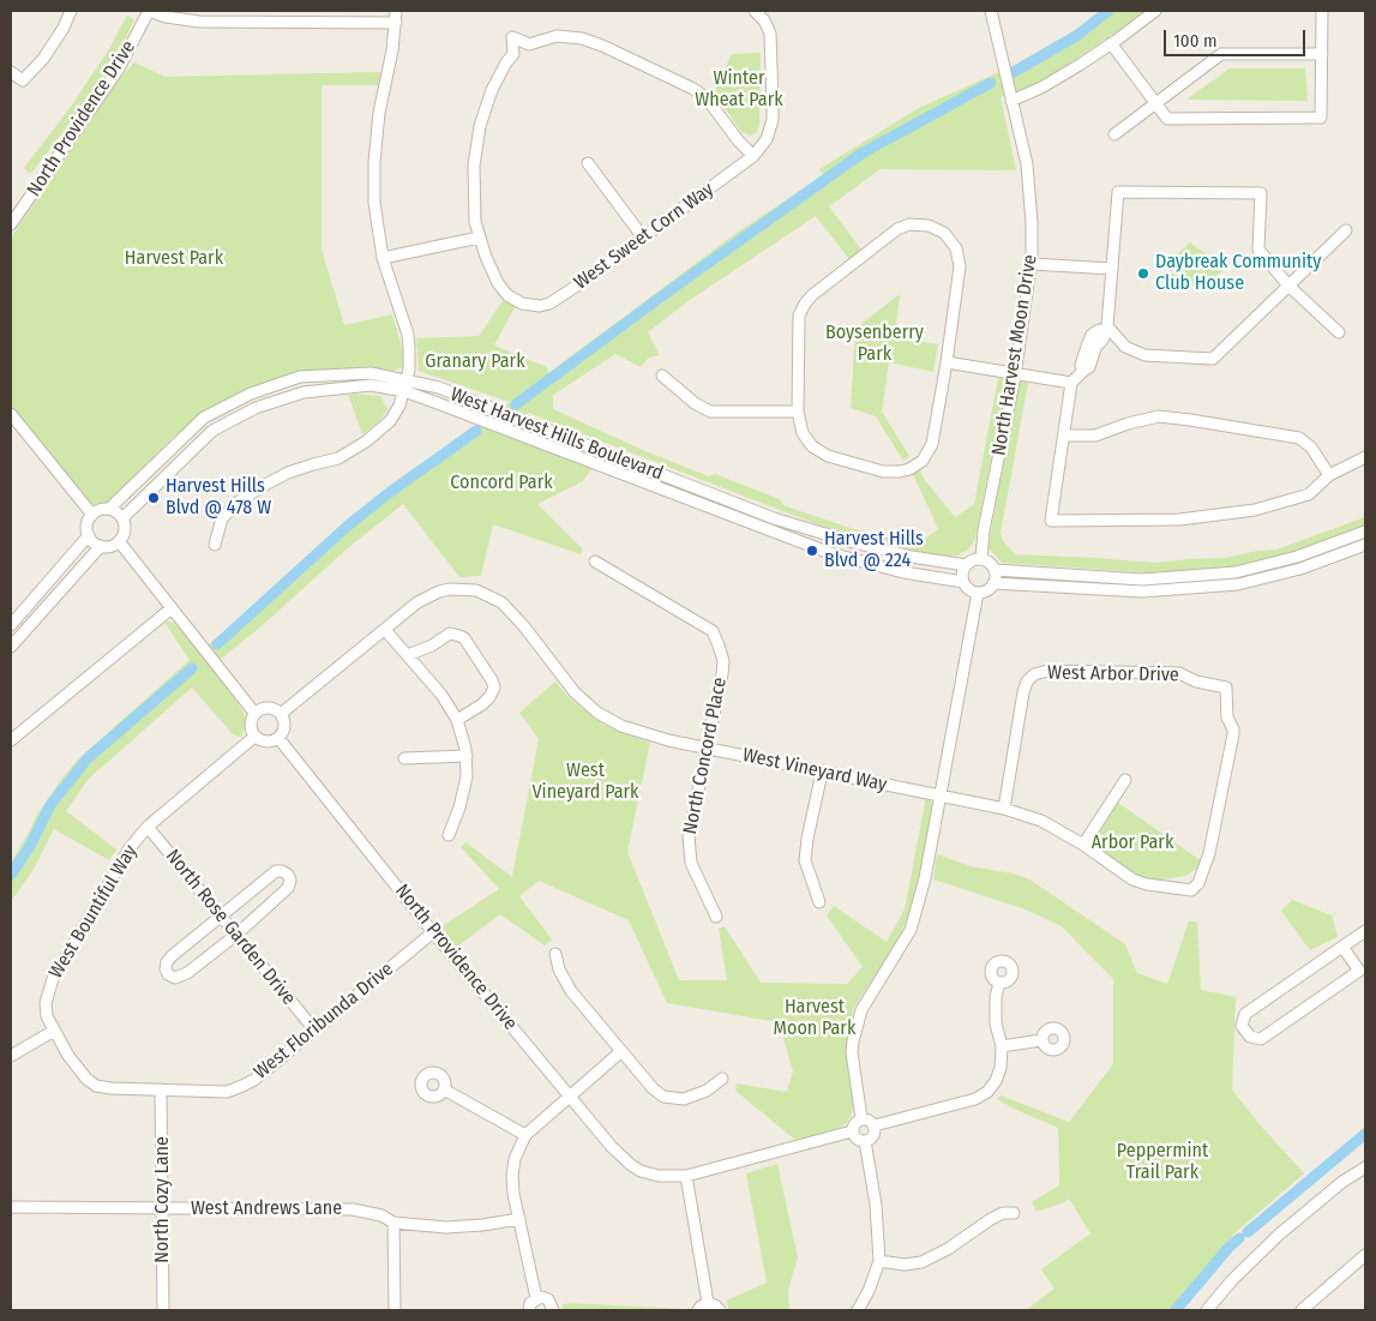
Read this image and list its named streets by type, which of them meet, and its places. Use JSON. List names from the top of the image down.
{
  "streets": {
    "street": [
      "North Providence Drive",
      "West Sweet Corn Way",
      "North Harvest Moon Drive",
      "West Harvest Hills Boulevard",
      "West Arbor Drive",
      "North Concord Place",
      "West Vineyard Way",
      "West Bountiful Way",
      "North Rose Garden Drive",
      "West Floribunda Drive",
      "North Cozy Lane",
      "West Andrews Lane"
    ]
  },
  "crossings": [
    ["North Providence Drive", "West Bountiful Way"],
    ["North Providence Drive", "West Floribunda Drive"],
    ["North Harvest Moon Drive", "West Harvest Hills Boulevard"],
    ["West Arbor Drive", "West Vineyard Way"],
    ["North Concord Place", "West Vineyard Way"],
    ["West Bountiful Way", "North Rose Garden Drive"],
    ["West Bountiful Way", "West Floribunda Drive"],
    ["North Rose Garden Drive", "West Floribunda Drive"],
    ["West Floribunda Drive", "North Cozy Lane"],
    ["North Cozy Lane", "West Andrews Lane"]
  ],
  "parks": [
    "Winter Wheat Park",
    "Harvest Park",
    "Boysenberry Park",
    "Granary Park",
    "Concord Park",
    "West Vineyard Park",
    "Arbor Park",
    "Harvest Moon Park",
    "Peppermint Trail Park"
  ],
  "places": ["Daybreak Community Club House", "Harvest Hills Blvd @ 478 W", "Harvest Hills Blvd @ 224"],
  "scale_bar": "100 m"
}
